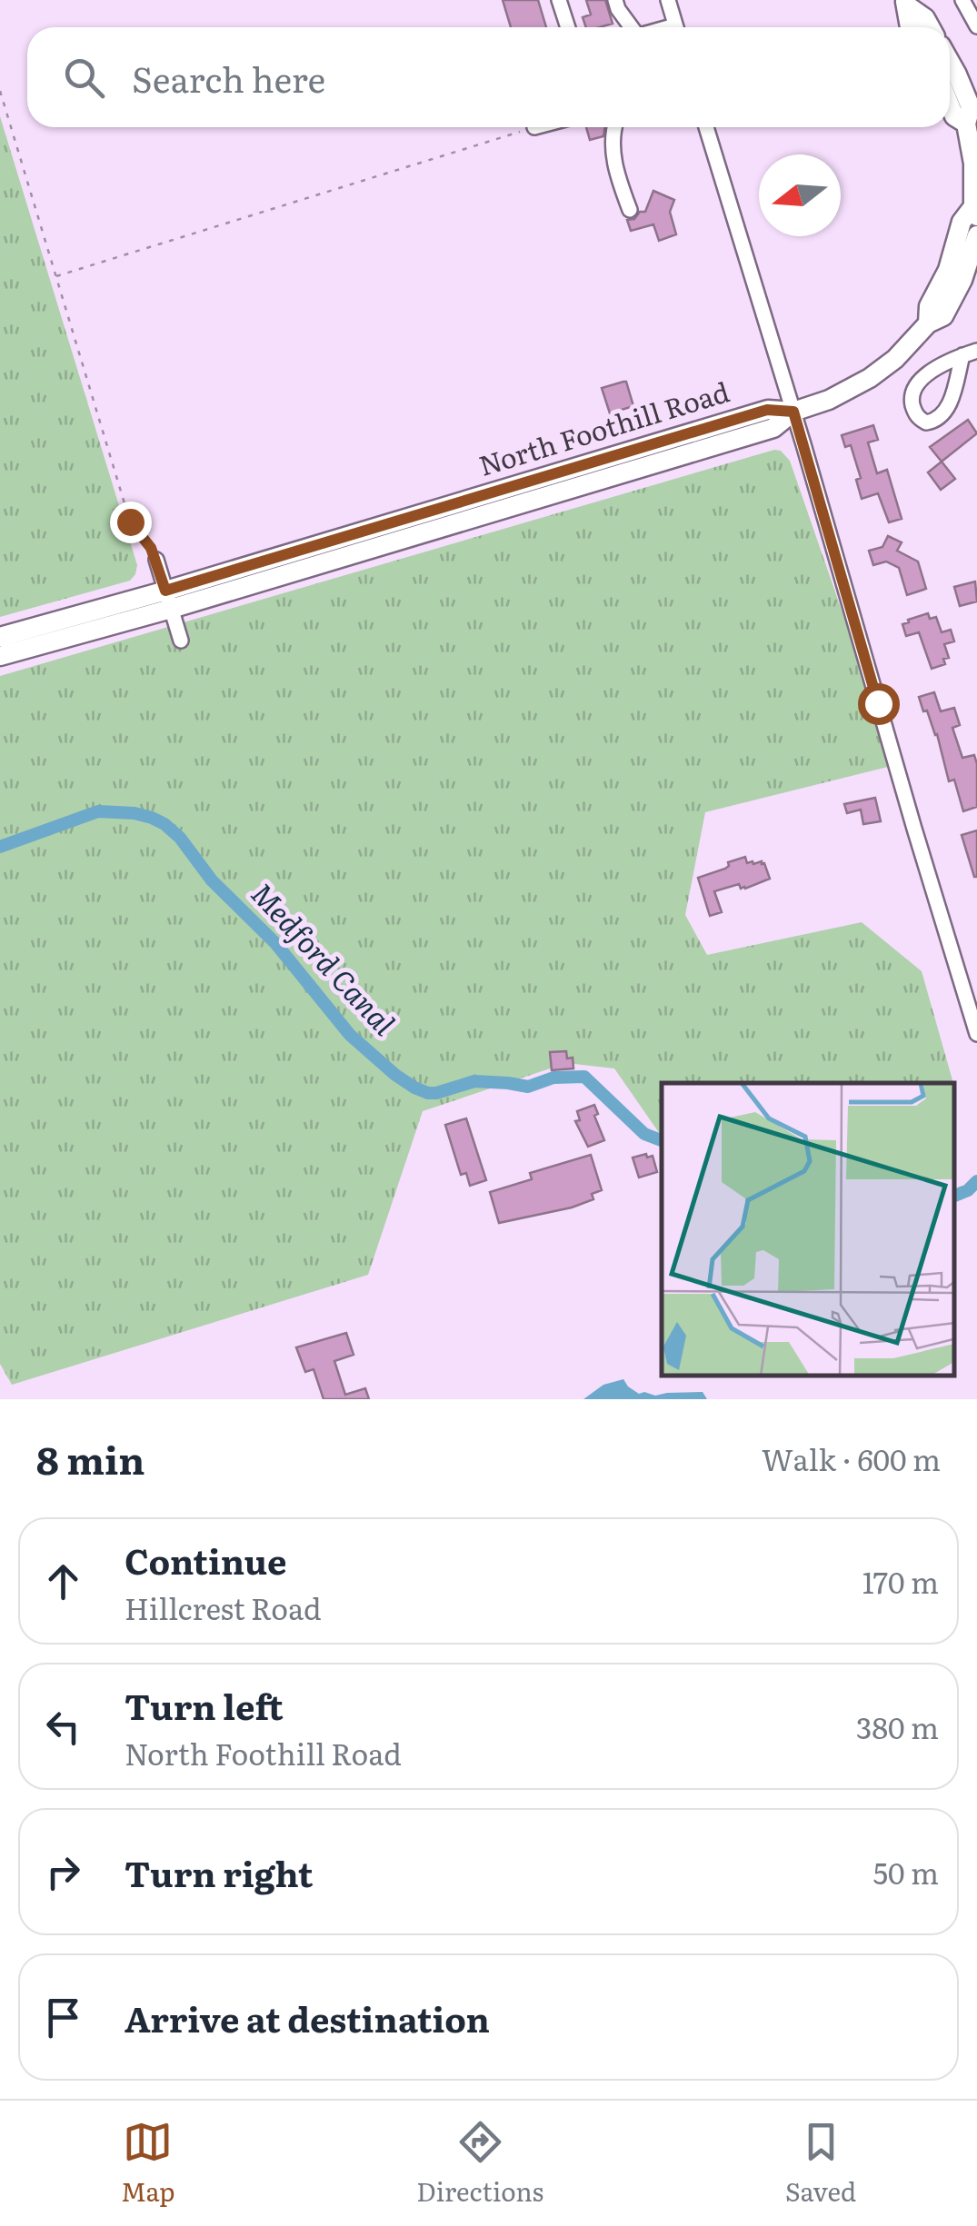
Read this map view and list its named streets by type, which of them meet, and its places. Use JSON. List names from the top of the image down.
{
  "streets": {
    "main road": ["North Foothill Road"]
  },
  "water": ["Medford Canal"],
  "north": "left",
  "page": {
    "search": "Search here",
    "heading": ["8 min", "Walk · 600 m"],
    "list": [
      ["Continue", "Hillcrest Road", "170 m"],
      ["Turn left", "North Foothill Road", "380 m"],
      ["Turn right", "50 m"],
      "Arrive at destination"
    ],
    "nav": ["Map", "Directions", "Saved"]
  }
}
